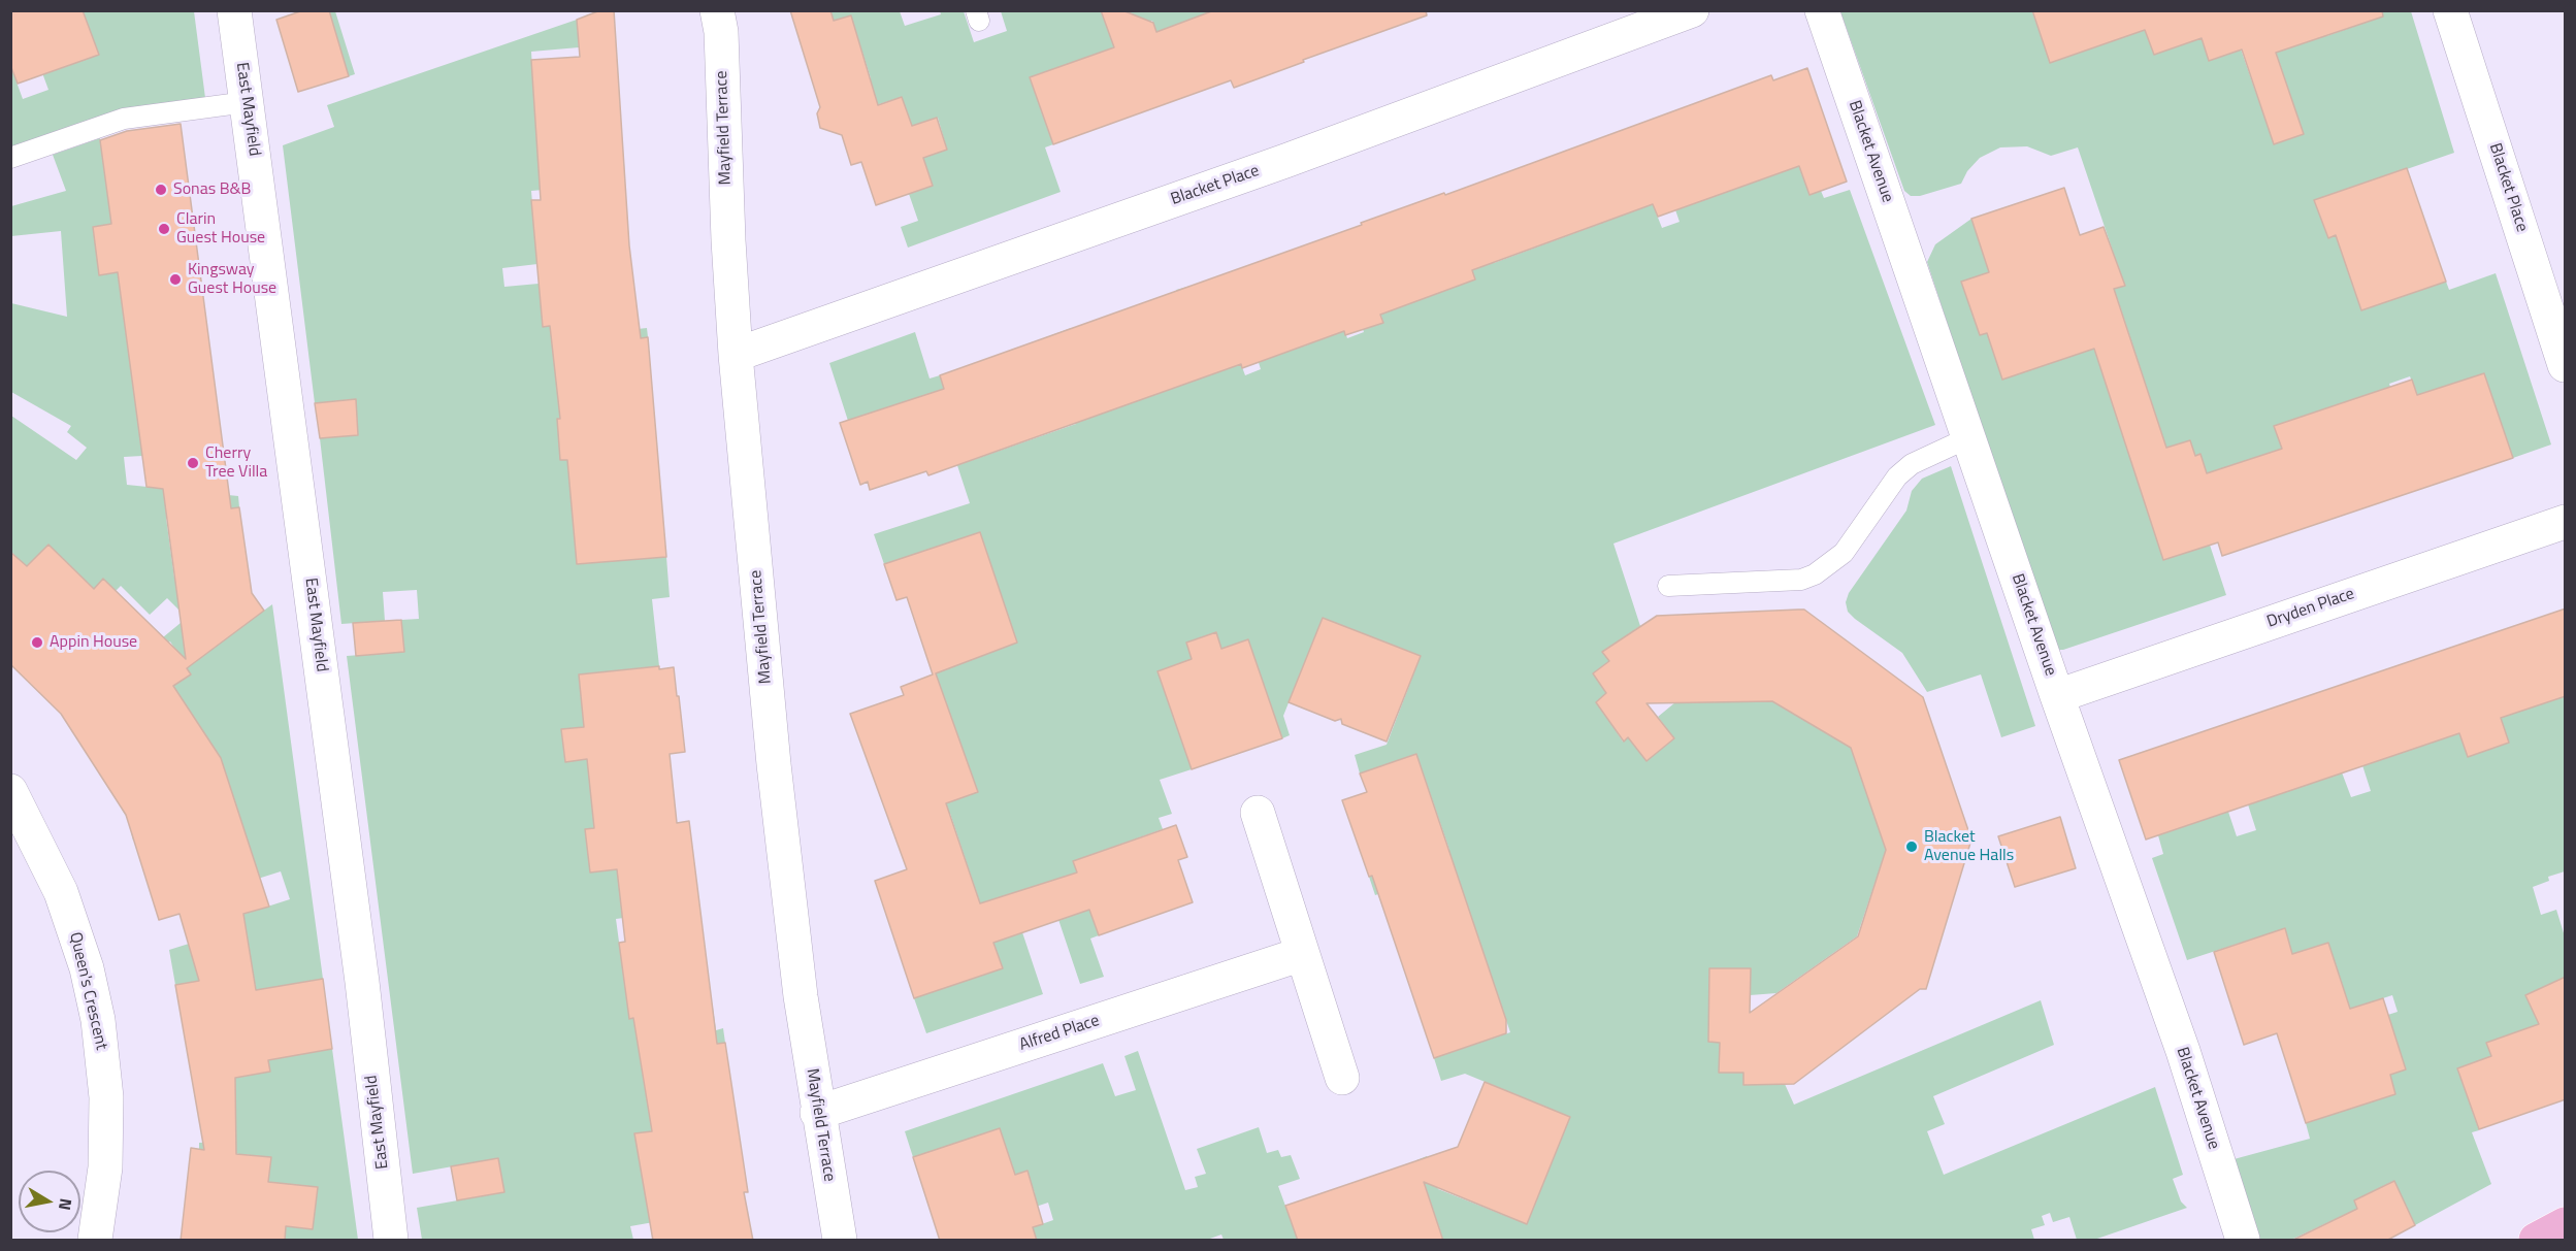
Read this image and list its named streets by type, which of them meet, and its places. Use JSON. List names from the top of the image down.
{
  "streets": {
    "street": [
      "East Mayfield",
      "Mayfield Terrace",
      "Blacket Avenue",
      "Blacket Place",
      "Dryden Place",
      "Queen's Crescent",
      "Alfred Place"
    ]
  },
  "crossings": [
    ["Mayfield Terrace", "Blacket Place"],
    ["Mayfield Terrace", "Alfred Place"],
    ["Blacket Avenue", "Dryden Place"]
  ],
  "places": [
    "Sonas B&B",
    "Clarin Guest House",
    "Kingsway Guest House",
    "Cherry Tree Villa",
    "Appin House",
    "Blacket Avenue Halls"
  ],
  "north": "right"
}
